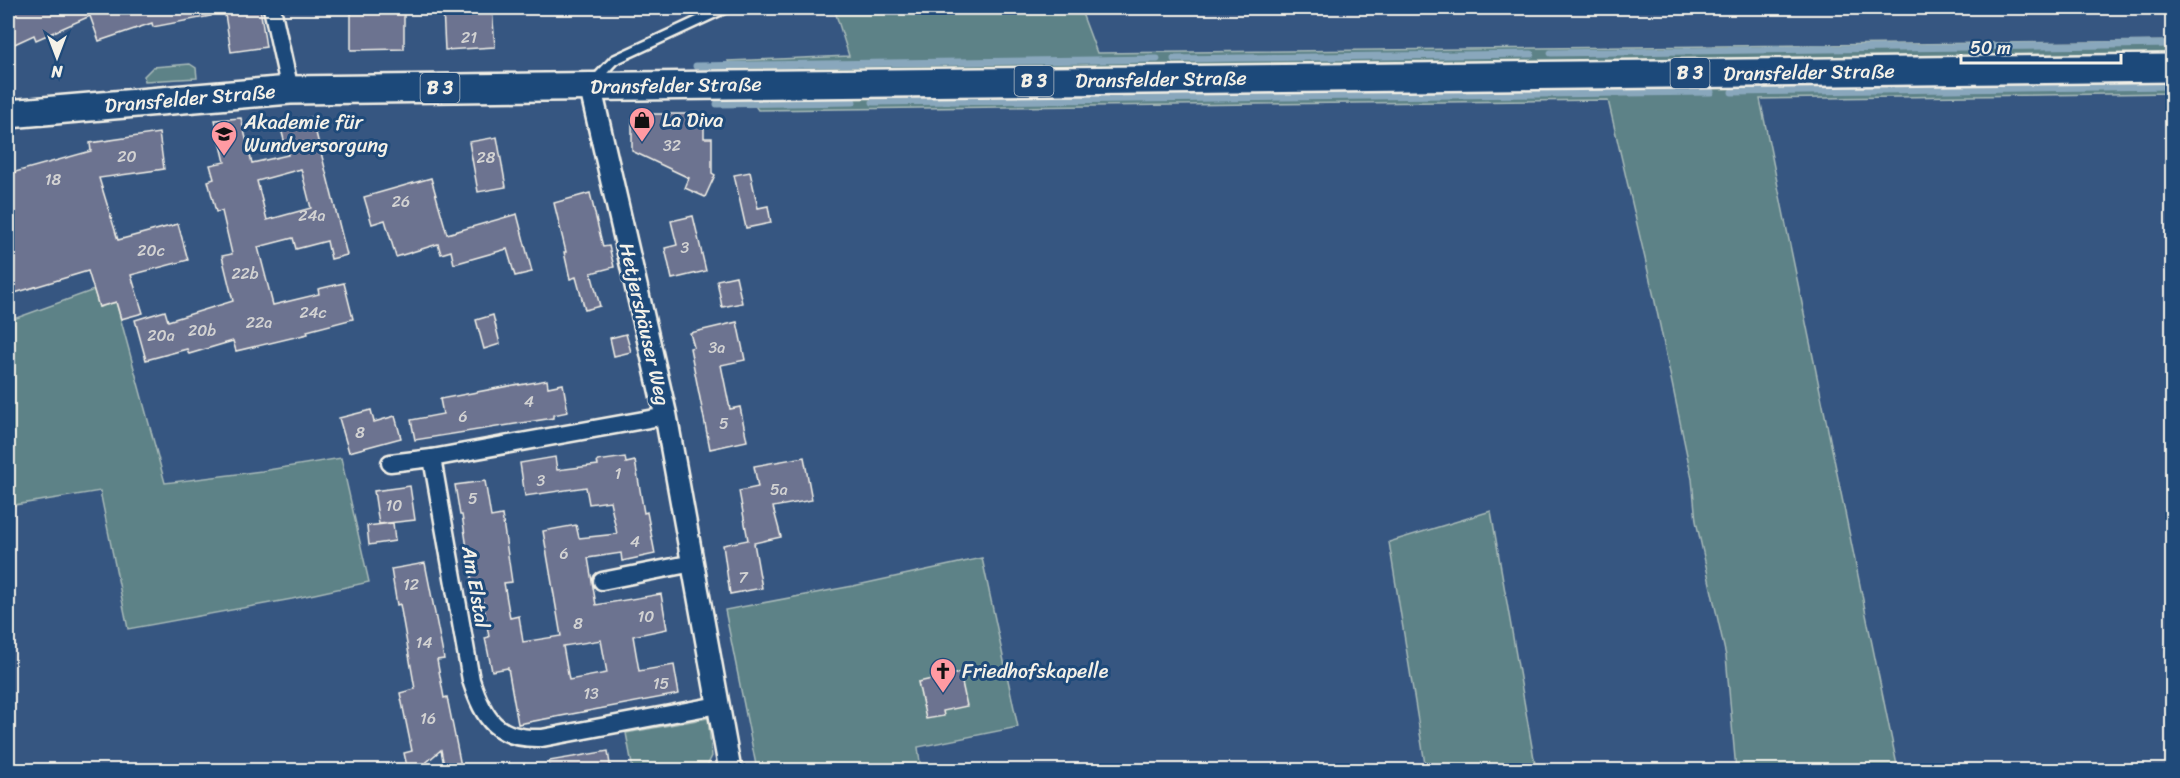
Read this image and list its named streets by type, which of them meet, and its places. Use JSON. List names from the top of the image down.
{
  "streets": {
    "main road": ["Dransfelder Straße", "B 3"],
    "street": ["Hetjershäuser Weg", "Am Elstal"]
  },
  "crossings": [
    ["Dransfelder Straße", "Hetjershäuser Weg"],
    ["Hetjershäuser Weg", "Am Elstal"]
  ],
  "places": {
    "shop": ["La Diva"],
    "school or university": ["Akademie für Wundversorgung"],
    "church": ["Friedhofskapelle"]
  },
  "house_numbers": [
    "21",
    "32",
    "20",
    "28",
    "18",
    "26",
    "24a",
    "3",
    "20c",
    "22b",
    "24c",
    "22a",
    "20b",
    "20a",
    "3a",
    "4",
    "6",
    "5",
    "8",
    "1",
    "3",
    "5a",
    "5",
    "10",
    "4",
    "6",
    "7",
    "12",
    "10",
    "8",
    "14",
    "15",
    "13",
    "16"
  ],
  "scale_bar": "50 m",
  "north": "bottom"
}
